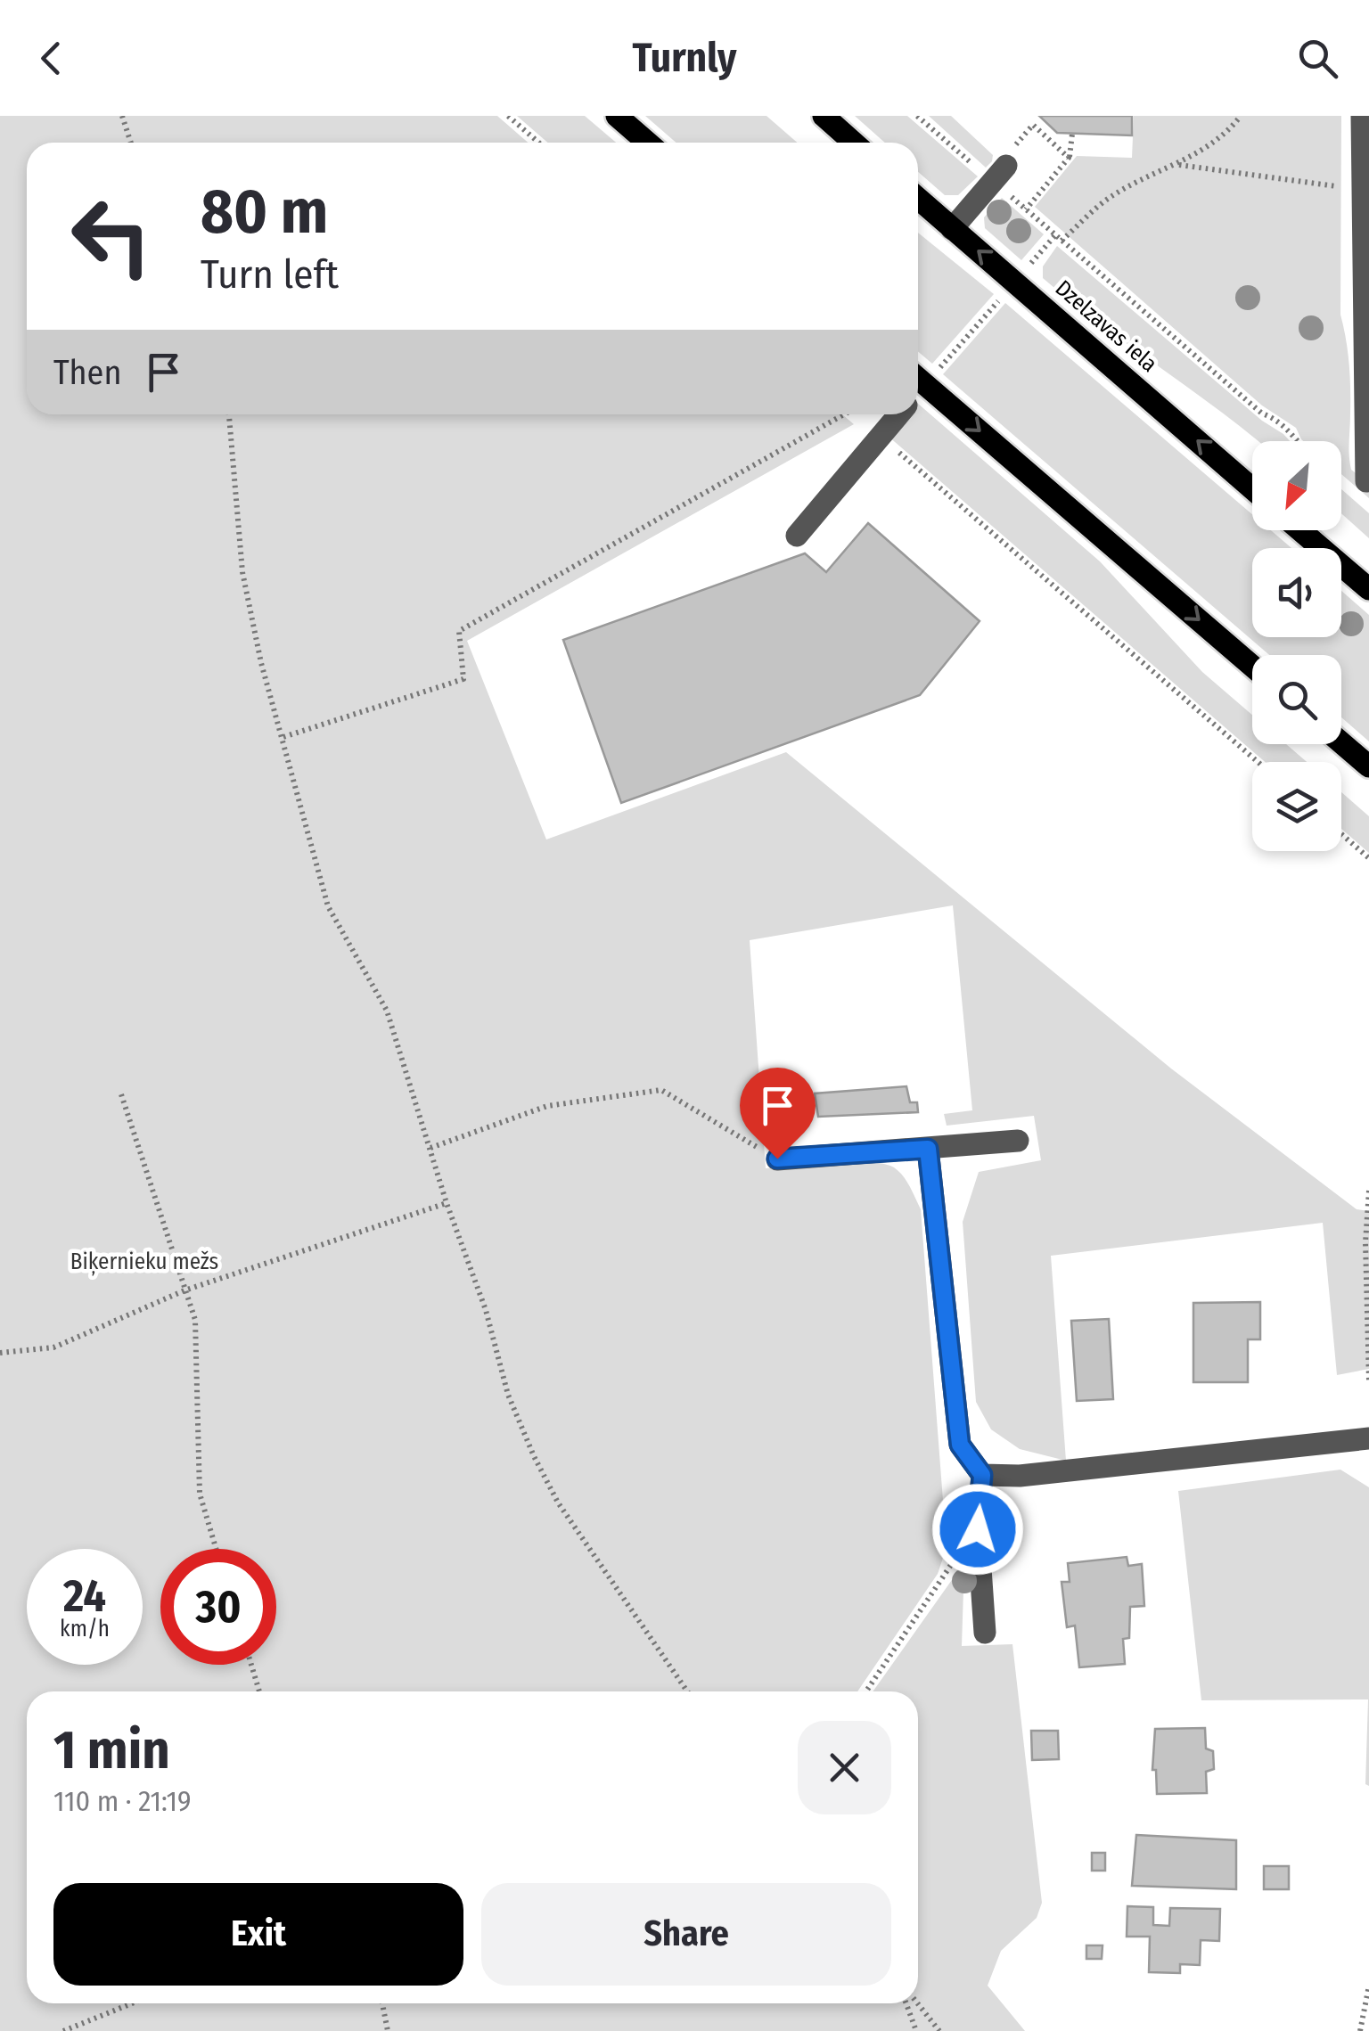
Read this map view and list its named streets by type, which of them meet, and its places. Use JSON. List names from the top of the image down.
{
  "streets": {
    "main road": ["Dzelzavas iela"]
  },
  "parks": ["Biķernieku mežs"],
  "north": "bottom left",
  "page": {
    "header": "Turnly",
    "turn": ["80 m", "Turn left"],
    "then": "Then",
    "speed": "24 km/h",
    "limit": "30",
    "heading": ["1 min", "110 m · 21:19"],
    "buttons": ["Exit", "Share"]
  }
}
